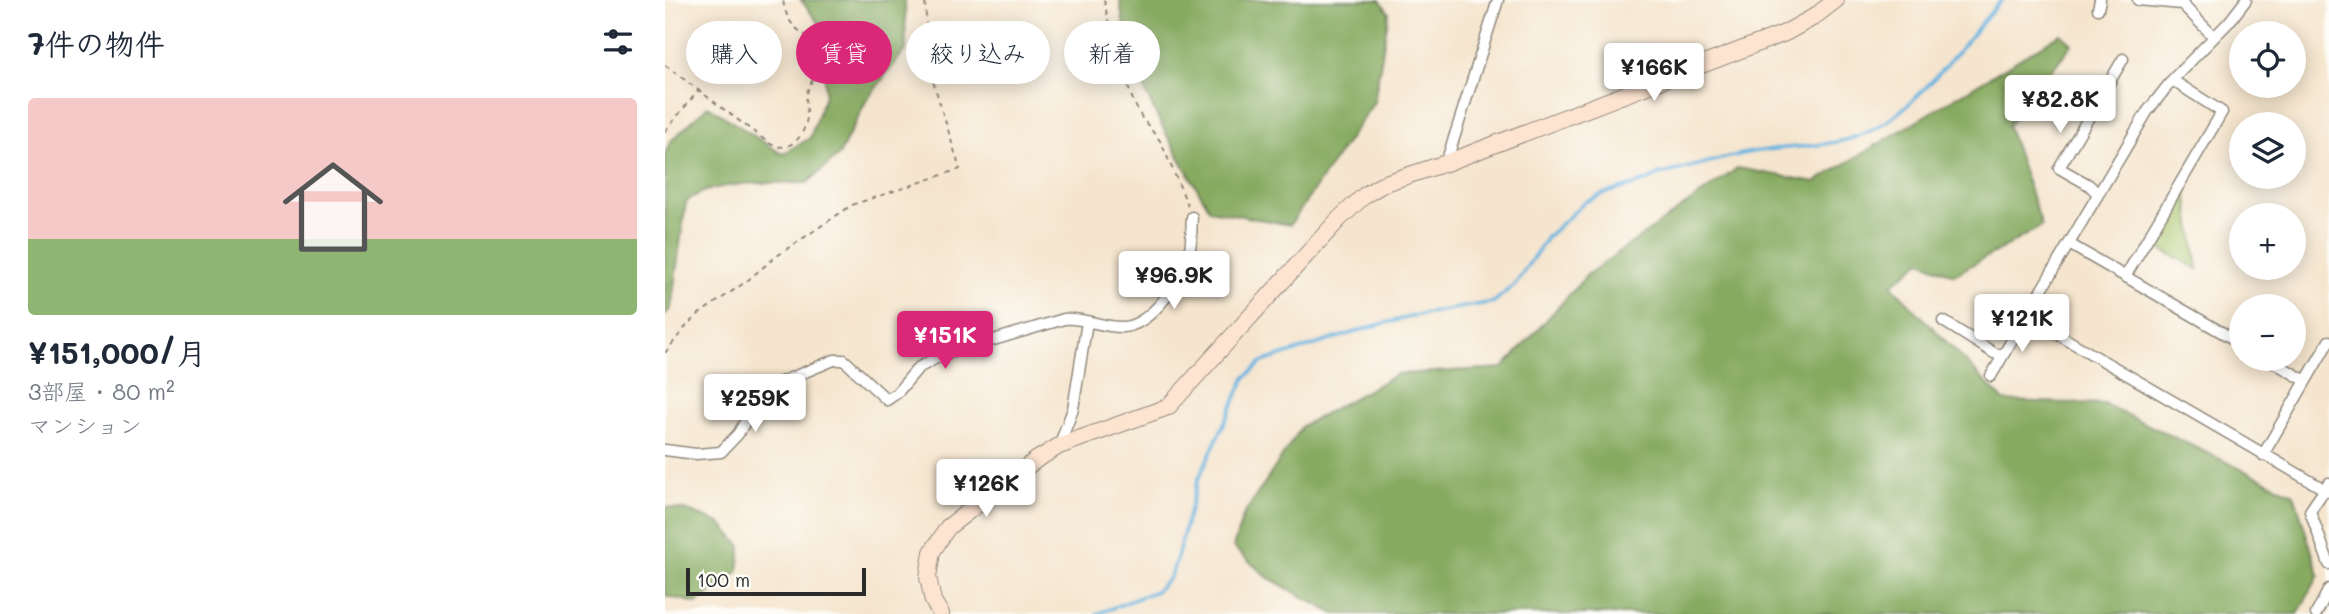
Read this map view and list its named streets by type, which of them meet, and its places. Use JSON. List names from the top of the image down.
{
  "scale_bar": "100 m",
  "page": {
    "heading": "7件の物件",
    "map_buttons": ["+", "−"],
    "chip": [
      "購入",
      "賃貸",
      "絞り込み",
      "新着"
    ],
    "price": [
      "¥166K",
      "¥82.8K",
      "¥96.9K",
      "¥121K",
      "¥151K",
      "¥259K",
      "¥126K"
    ],
    "list": [
      {
        "name": "¥151,000/月",
        "note": "3部屋 · 80 m² · マンション"
      }
    ],
    "scale": "100 m"
  }
}
